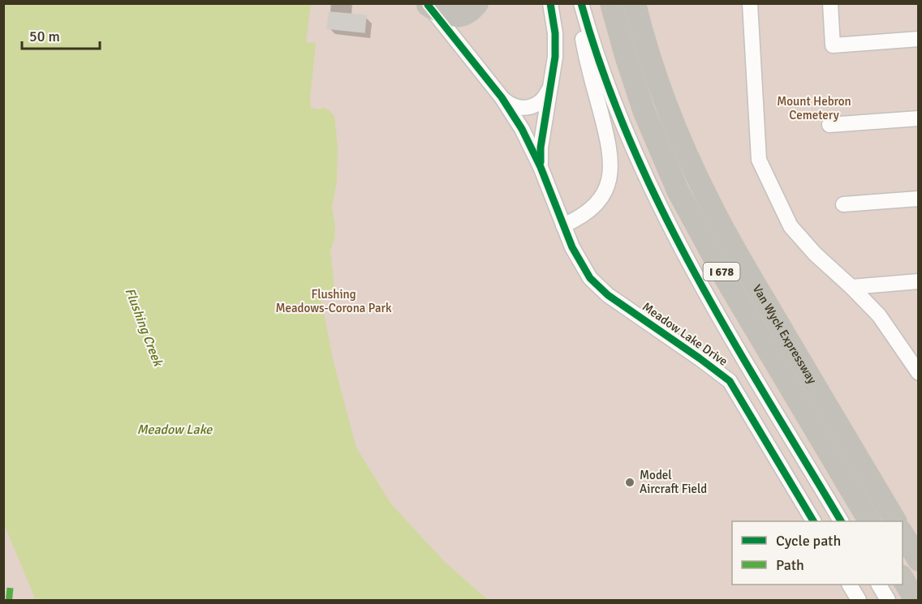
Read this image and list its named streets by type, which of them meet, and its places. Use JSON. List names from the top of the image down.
{
  "streets": {
    "highway": ["I 678", "Van Wyck Expressway"],
    "street": ["Meadow Lake Drive"]
  },
  "water": ["Flushing Creek", "Meadow Lake"],
  "parks": ["Mount Hebron Cemetery", "Flushing Meadows-Corona Park"],
  "places": ["Model Aircraft Field"],
  "legend": ["Cycle path", "Path"],
  "scale_bar": "50 m"
}
